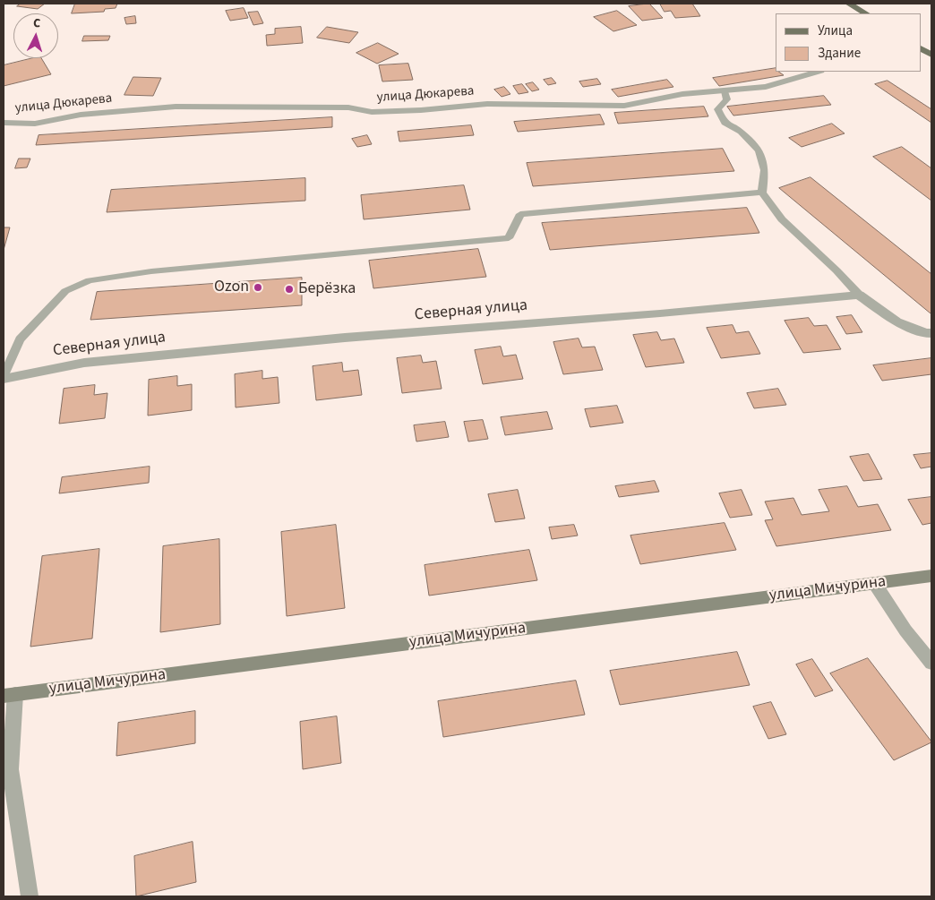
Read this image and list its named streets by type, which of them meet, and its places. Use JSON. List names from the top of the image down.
{
  "streets": {
    "street": ["улица Дюкарева", "Северная улица", "улица Мичурина"]
  },
  "places": ["Ozon", "Берёзка"],
  "legend": ["Улица", "Здание"],
  "north": "top"
}
